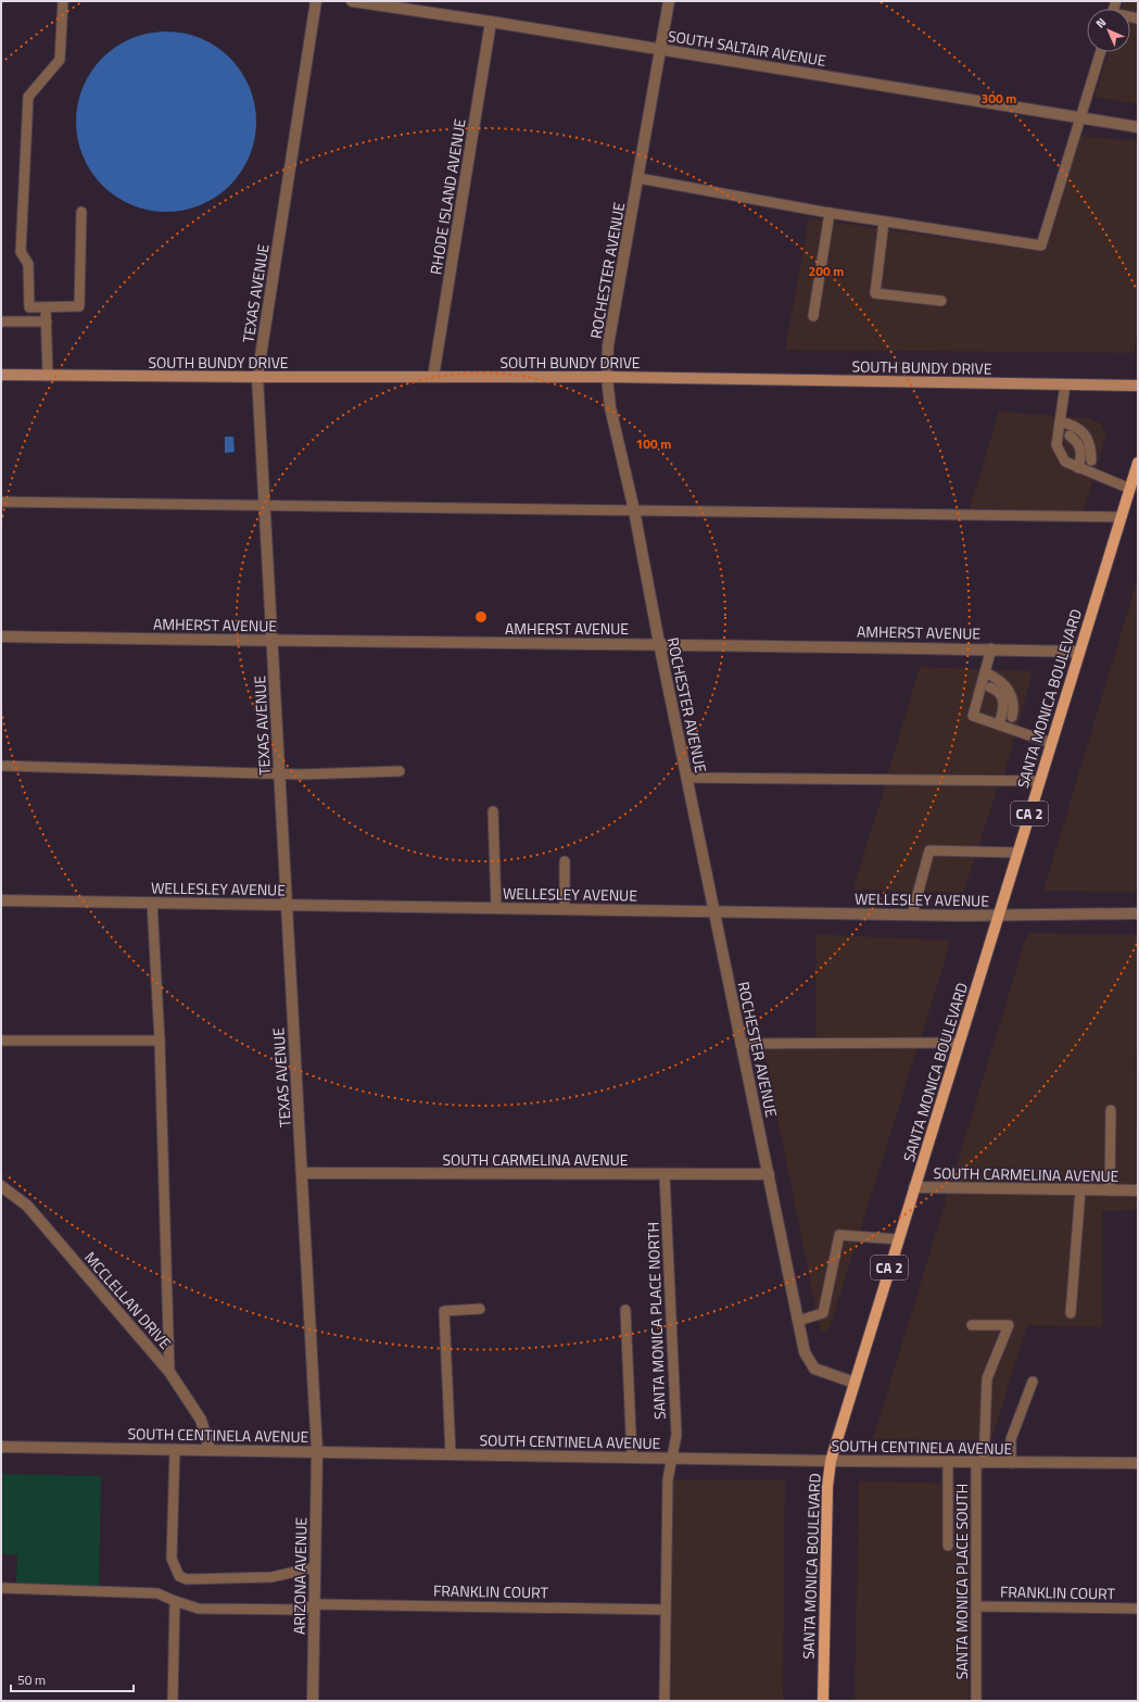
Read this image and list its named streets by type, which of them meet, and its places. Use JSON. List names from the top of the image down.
{
  "streets": {
    "main road": ["SOUTH BUNDY DRIVE", "SANTA MONICA BOULEVARD", "CA 2"],
    "street": [
      "SOUTH SALTAIR AVENUE",
      "RHODE ISLAND AVENUE",
      "ROCHESTER AVENUE",
      "TEXAS AVENUE",
      "AMHERST AVENUE",
      "WELLESLEY AVENUE",
      "SOUTH CARMELINA AVENUE",
      "MCCLELLAN DRIVE",
      "SOUTH CENTINELA AVENUE",
      "ARIZONA AVENUE"
    ],
    "lane": ["SANTA MONICA PLACE NORTH", "SANTA MONICA PLACE SOUTH", "FRANKLIN COURT"]
  },
  "crossings": [
    ["SOUTH SALTAIR AVENUE", "RHODE ISLAND AVENUE"],
    ["SOUTH SALTAIR AVENUE", "ROCHESTER AVENUE"],
    ["RHODE ISLAND AVENUE", "SOUTH BUNDY DRIVE"],
    ["ROCHESTER AVENUE", "SOUTH BUNDY DRIVE"],
    ["ROCHESTER AVENUE", "AMHERST AVENUE"],
    ["ROCHESTER AVENUE", "SANTA MONICA BOULEVARD"],
    ["ROCHESTER AVENUE", "WELLESLEY AVENUE"],
    ["ROCHESTER AVENUE", "SOUTH CARMELINA AVENUE"],
    ["TEXAS AVENUE", "SOUTH BUNDY DRIVE"],
    ["TEXAS AVENUE", "AMHERST AVENUE"],
    ["TEXAS AVENUE", "WELLESLEY AVENUE"],
    ["TEXAS AVENUE", "SOUTH CARMELINA AVENUE"],
    ["TEXAS AVENUE", "SOUTH CENTINELA AVENUE"],
    ["TEXAS AVENUE", "ARIZONA AVENUE"],
    ["AMHERST AVENUE", "SANTA MONICA BOULEVARD"],
    ["SANTA MONICA BOULEVARD", "WELLESLEY AVENUE"],
    ["SANTA MONICA BOULEVARD", "SOUTH CARMELINA AVENUE"],
    ["SANTA MONICA BOULEVARD", "SOUTH CENTINELA AVENUE"],
    ["SOUTH CARMELINA AVENUE", "SANTA MONICA PLACE NORTH"],
    ["MCCLELLAN DRIVE", "SOUTH CENTINELA AVENUE"],
    ["SANTA MONICA PLACE NORTH", "SOUTH CENTINELA AVENUE"],
    ["SANTA MONICA PLACE NORTH", "FRANKLIN COURT"],
    ["SOUTH CENTINELA AVENUE", "ARIZONA AVENUE"],
    ["SOUTH CENTINELA AVENUE", "SANTA MONICA PLACE SOUTH"],
    ["ARIZONA AVENUE", "FRANKLIN COURT"],
    ["SANTA MONICA PLACE SOUTH", "FRANKLIN COURT"]
  ],
  "scale_bar": "50 m",
  "north": "top left",
  "rings": ["300 m", "200 m", "100 m"]
}
